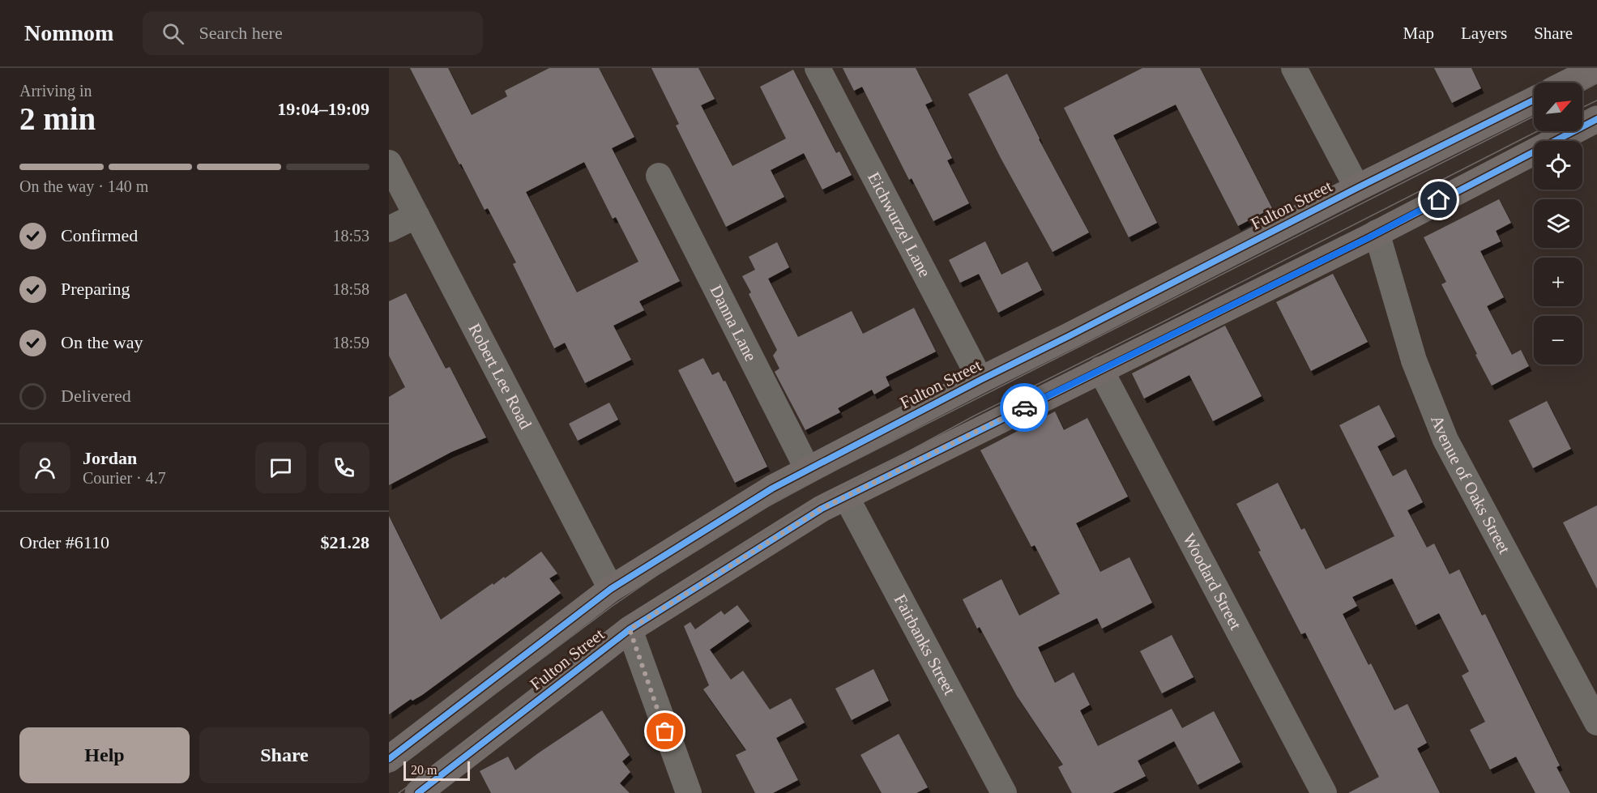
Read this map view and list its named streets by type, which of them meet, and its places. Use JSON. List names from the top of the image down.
{
  "streets": {
    "main road": ["Fulton Street"],
    "street": [
      "Eichwurzel Lane",
      "Danna Lane",
      "Robert Lee Road",
      "Avenue of Oaks Street",
      "Woodard Street",
      "Fairbanks Street"
    ]
  },
  "crossings": [
    ["Fulton Street", "Eichwurzel Lane"],
    ["Fulton Street", "Danna Lane"],
    ["Fulton Street", "Robert Lee Road"],
    ["Fulton Street", "Avenue of Oaks Street"],
    ["Fulton Street", "Woodard Street"],
    ["Fulton Street", "Fairbanks Street"]
  ],
  "scale_bar": "20 m",
  "north": "top right",
  "page": {
    "header": "Nomnom",
    "search": "Search here",
    "nav": ["Map", "Layers", "Share"],
    "heading": ["2 min", "Arriving in", "19:04–19:09"],
    "panel": [
      "Jordan",
      "Courier · 4.7",
      "Order #6110",
      "$21.28"
    ],
    "map_buttons": ["+", "−"],
    "bar": "On the way · 140 m",
    "list": [
      ["Confirmed", "18:53"],
      ["Preparing", "18:58"],
      ["On the way", "18:59"],
      "Delivered"
    ],
    "buttons": ["Help", "Share"],
    "scale": "20 m"
  }
}
